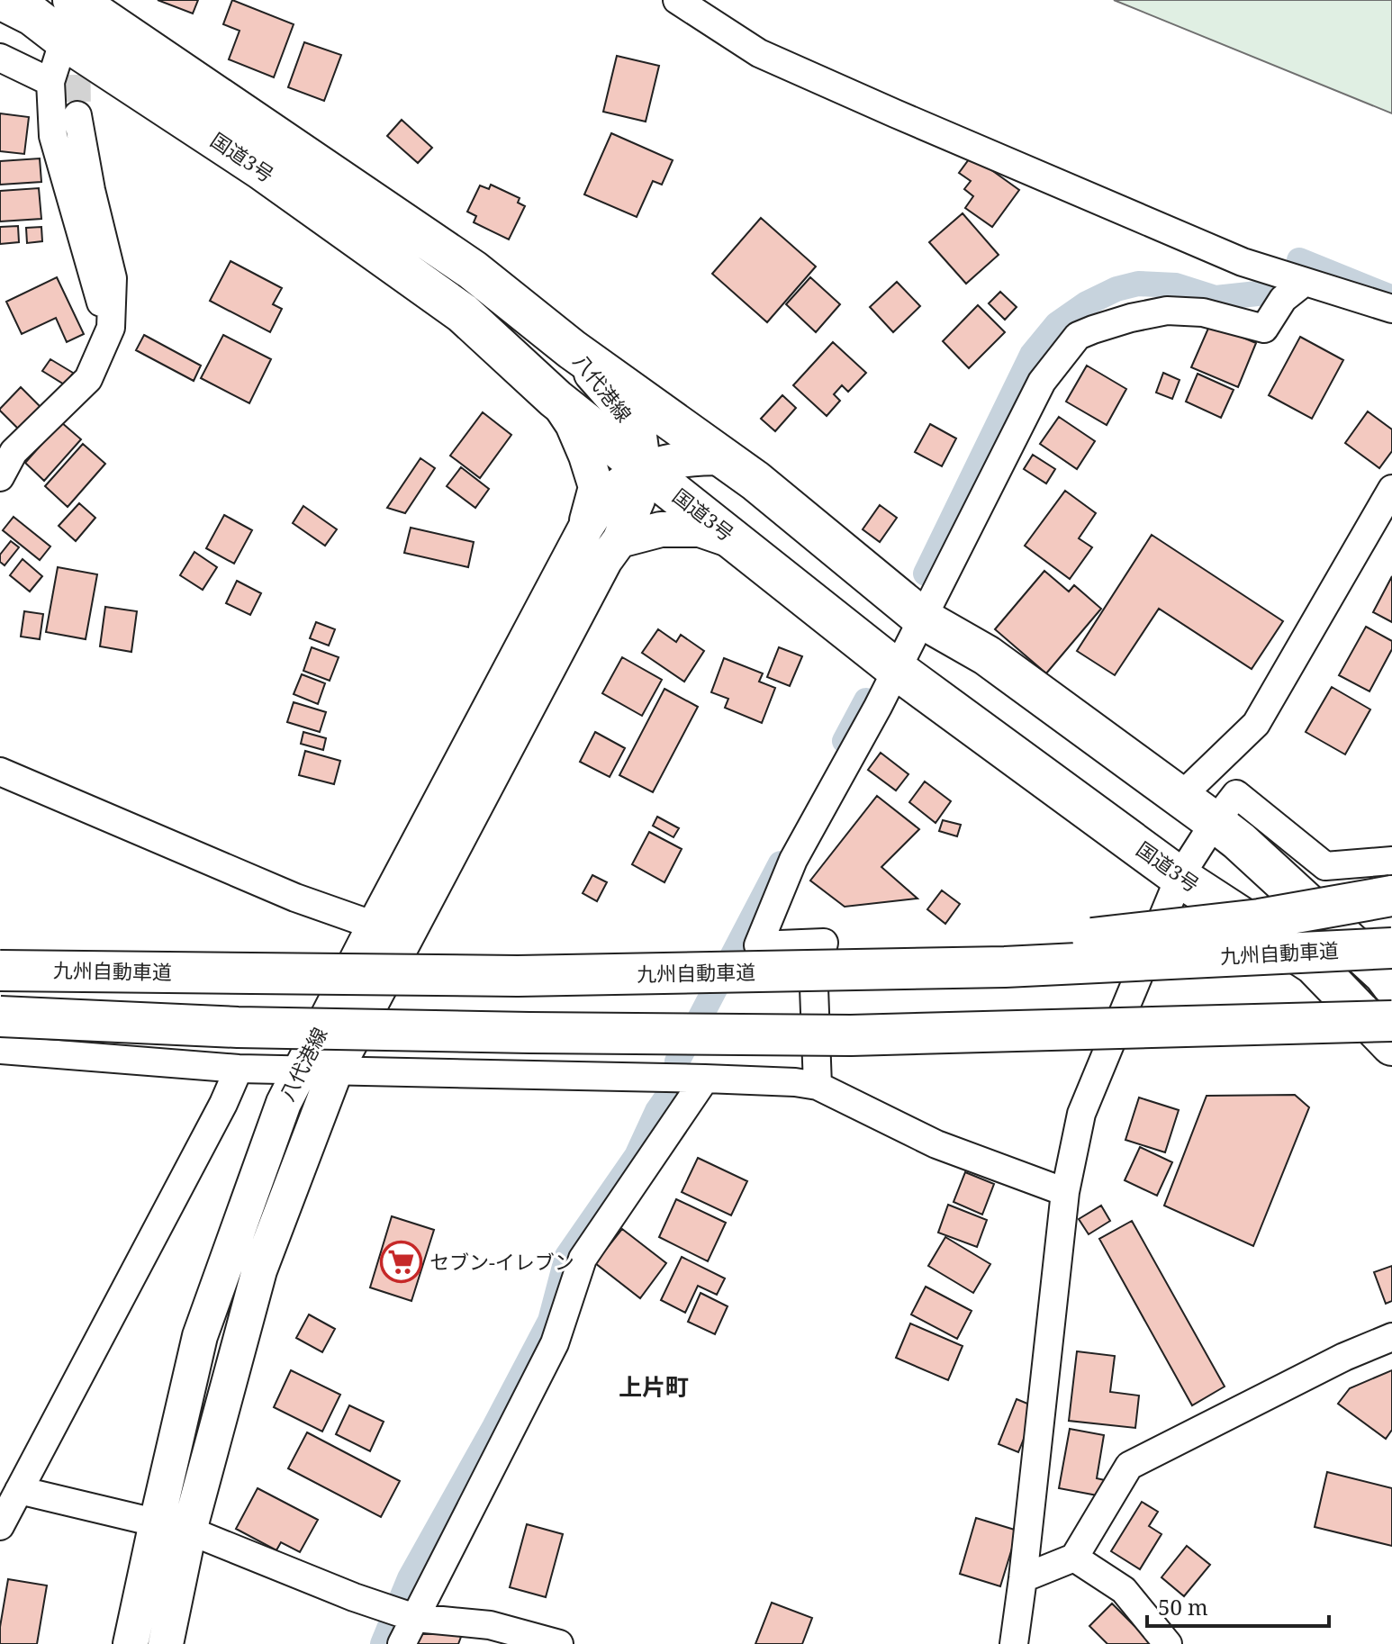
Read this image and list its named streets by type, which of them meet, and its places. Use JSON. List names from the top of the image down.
{
  "streets": {
    "highway": ["国道3号", "九州自動車道"],
    "main road": ["八代港線"]
  },
  "crossings": [
    ["国道3号", "八代港線"]
  ],
  "districts": ["上片町"],
  "places": {
    "supermarket": ["セブン-イレブン"]
  },
  "scale_bar": "50 m"
}
